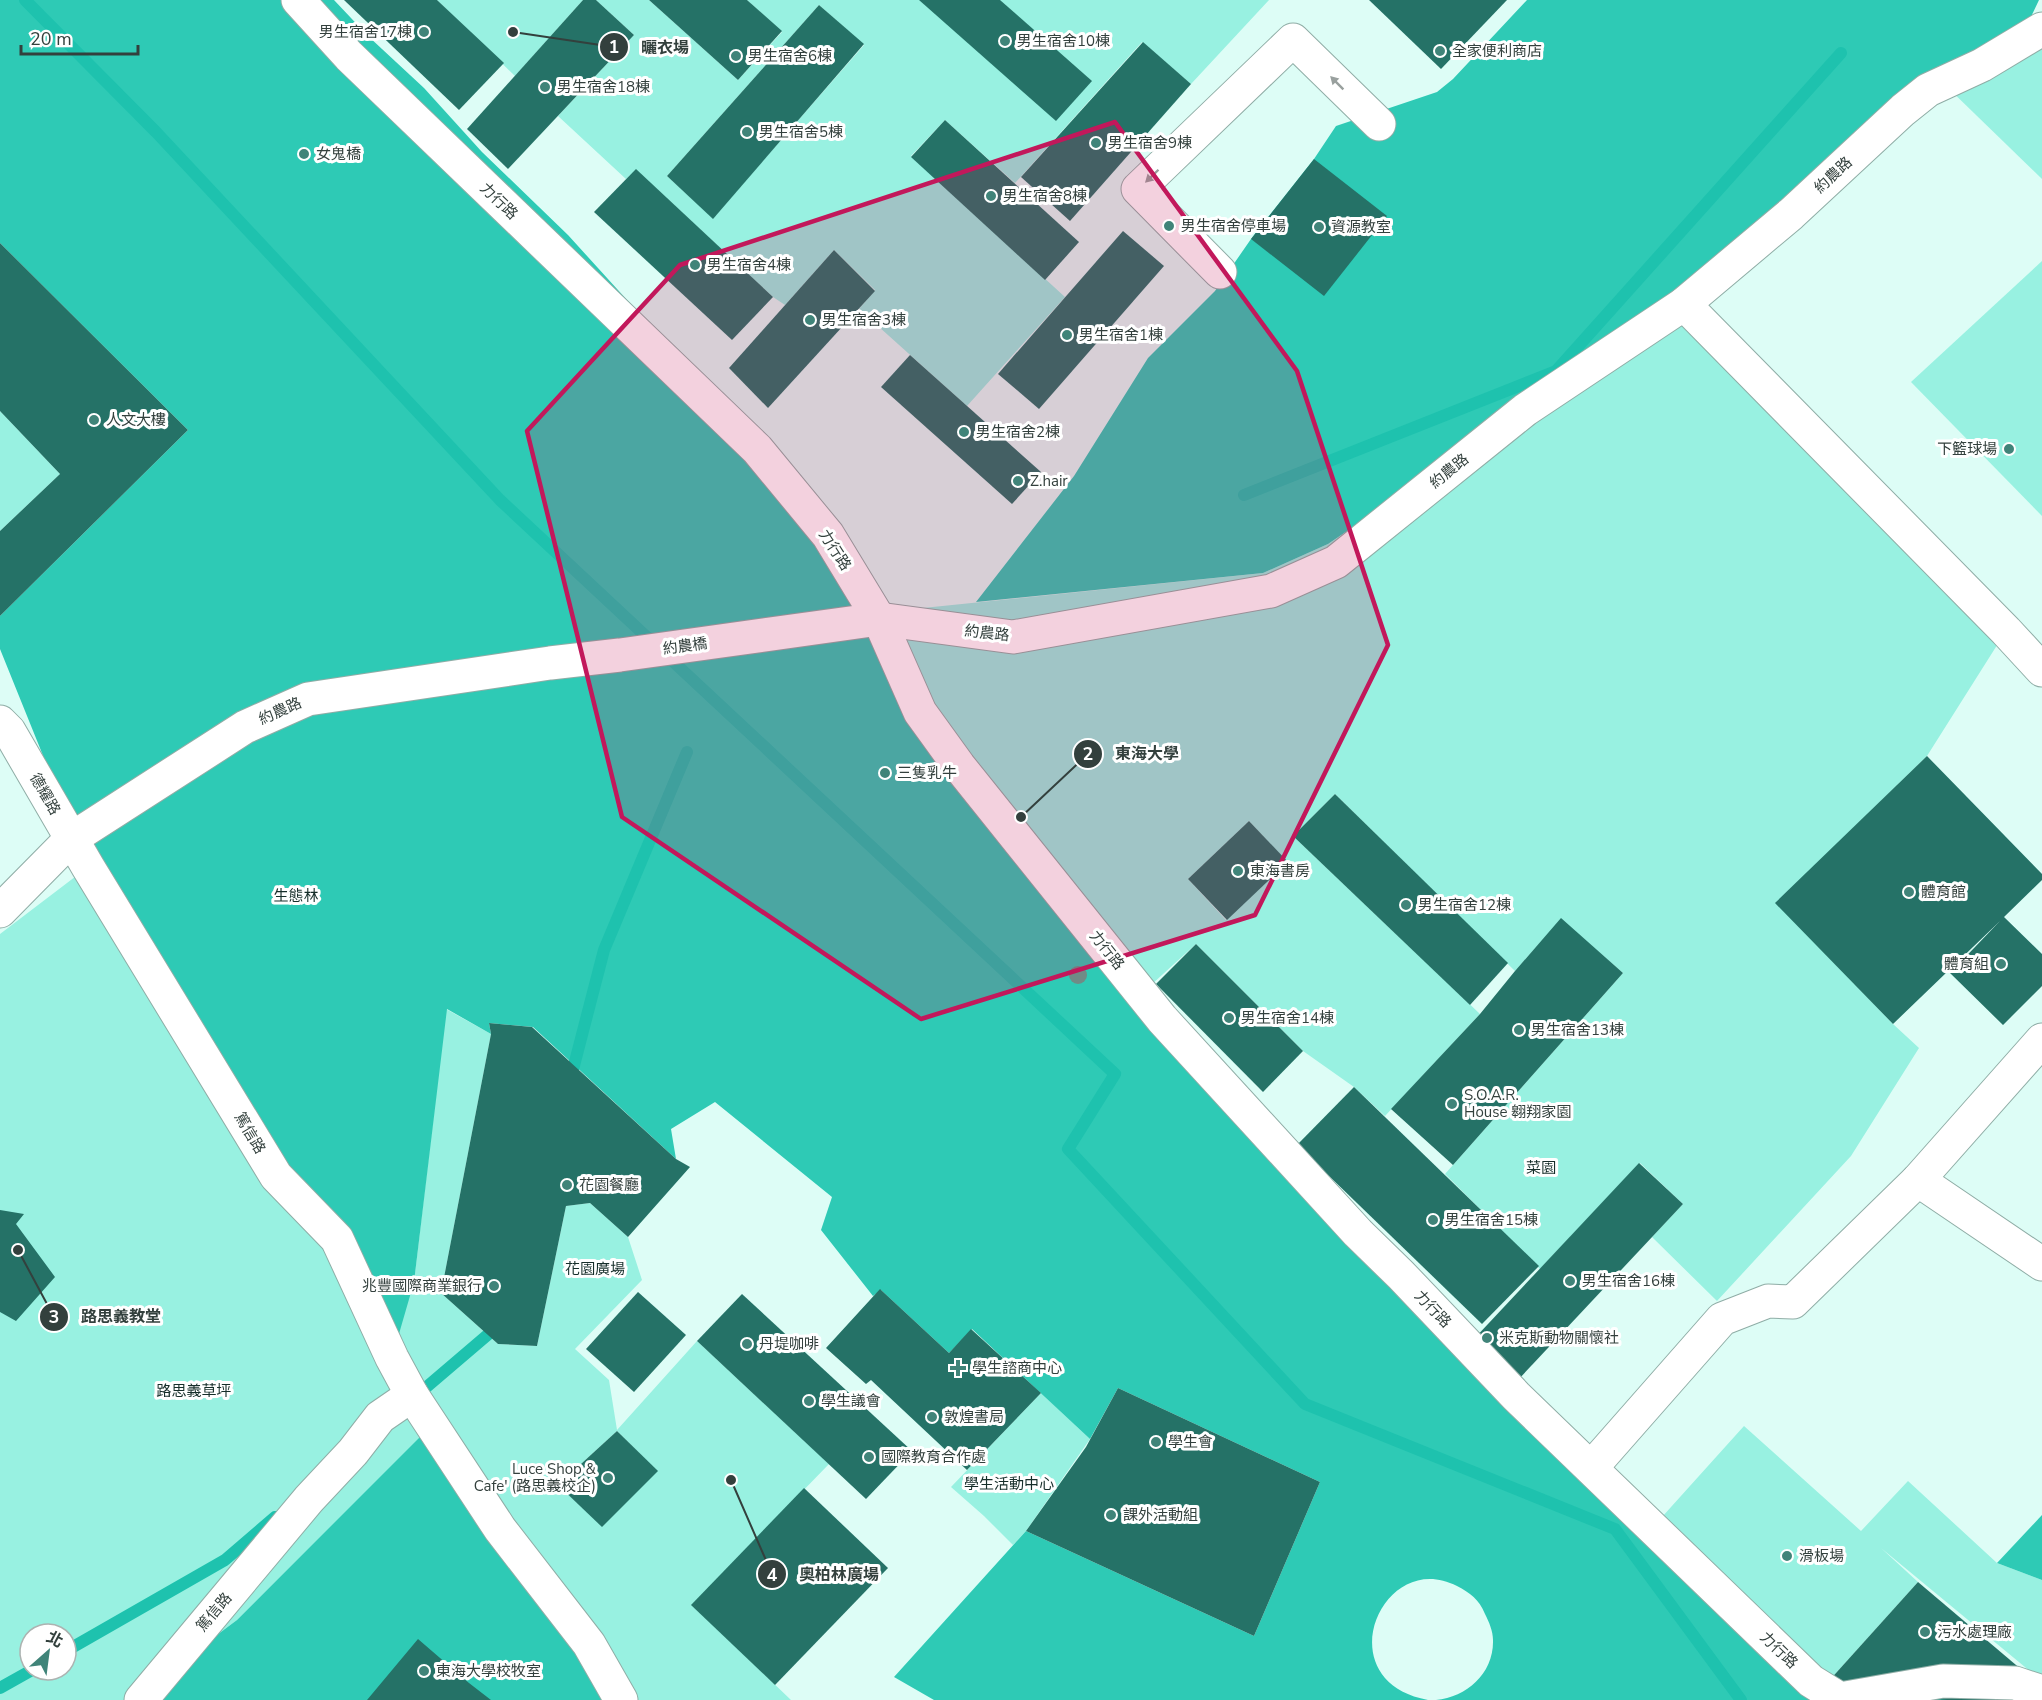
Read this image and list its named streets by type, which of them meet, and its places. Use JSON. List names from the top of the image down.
{
  "streets": {
    "street": [
      "約農路",
      "力行路",
      "約農橋",
      "德耀路",
      "篤信路"
    ]
  },
  "crossings": [
    ["約農路", "力行路"],
    ["約農路", "約農橋"],
    ["約農路", "德耀路"],
    ["德耀路", "篤信路"]
  ],
  "parks": [
    "生態林",
    "菜園",
    "花園廣場",
    "路思義草坪",
    "學生活動中心"
  ],
  "places": {
    "other": [
      "男生宿舍17棟",
      "曬衣場",
      "男生宿舍10棟",
      "全家便利商店",
      "男生宿舍6棟",
      "男生宿舍18棟",
      "男生宿舍5棟",
      "男生宿舍9棟",
      "女鬼橋",
      "男生宿舍8棟",
      "男生宿舍停車場",
      "資源教室",
      "男生宿舍4棟",
      "男生宿舍3棟",
      "男生宿舍1棟",
      "人文大樓",
      "男生宿舍2棟",
      "下籃球場",
      "Z.hair",
      "三隻乳牛",
      "東海大學",
      "東海書房",
      "體育館",
      "男生宿舍12棟",
      "體育組",
      "男生宿舍14棟",
      "男生宿舍13棟",
      "S.O.A.R. House 翱翔家園",
      "花園餐廳",
      "男生宿舍15棟",
      "路思義教堂",
      "男生宿舍16棟",
      "兆豐國際商業銀行",
      "米克斯動物關懷社",
      "丹堤咖啡",
      "學生議會",
      "敦煌書局",
      "學生會",
      "國際教育合作處",
      "Luce Shop & Cafe' (路思義校企)",
      "奧柏林廣場",
      "課外活動組",
      "滑板場",
      "污水處理廠",
      "東海大學校牧室"
    ],
    "health": ["學生諮商中心"]
  },
  "scale_bar": "20 m",
  "north": "top right"
}
